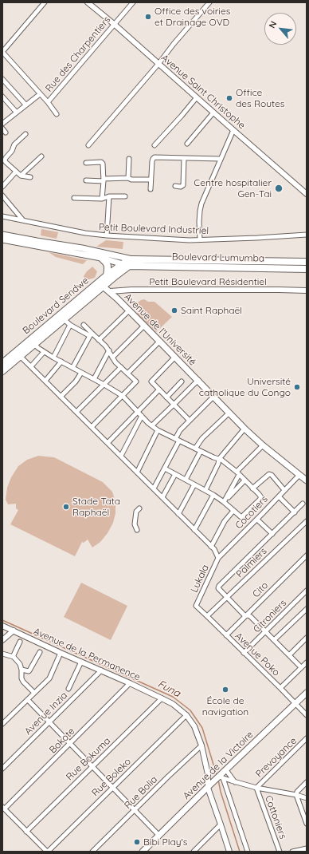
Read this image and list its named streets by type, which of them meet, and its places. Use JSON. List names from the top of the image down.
{
  "streets": {
    "highway": ["Boulevard Lumumba", "Boulevard Sendwe"],
    "main road": ["Avenue de l’Université", "Avenue de la Victoire"],
    "street": [
      "Rue des Charpentiers",
      "Avenue Saint Christophe",
      "Petit Boulevard Industriel",
      "Petit Boulevard Résidentiel",
      "Cocotiers",
      "Palmiers",
      "Lukala",
      "Cito",
      "Citroniers",
      "Avenue de la Permanence",
      "Avenue Poko",
      "Avenue Inzia",
      "Bokote",
      "Prevoyance",
      "Rue Bokuma",
      "Rue Boleko",
      "Rue Bolia",
      "Cottoniers"
    ]
  },
  "crossings": [
    ["Rue des Charpentiers", "Avenue Saint Christophe"],
    ["Boulevard Lumumba", "Boulevard Sendwe"],
    ["Petit Boulevard Résidentiel", "Avenue de l’Université"],
    ["Boulevard Sendwe", "Avenue de l’Université"],
    ["Avenue de l’Université", "Cocotiers"],
    ["Cocotiers", "Lukala"],
    ["Palmiers", "Avenue Poko"],
    ["Lukala", "Avenue Poko"],
    ["Cito", "Avenue Poko"],
    ["Citroniers", "Avenue Poko"],
    ["Avenue de la Permanence", "Avenue Inzia"],
    ["Avenue de la Permanence", "Bokote"],
    ["Avenue de la Permanence", "Rue Bokuma"],
    ["Avenue de la Permanence", "Avenue de la Victoire"],
    ["Avenue de la Permanence", "Rue Boleko"],
    ["Avenue de la Permanence", "Rue Bolia"],
    ["Avenue Poko", "Avenue de la Victoire"],
    ["Prevoyance", "Cottoniers"]
  ],
  "water": ["Funa"],
  "places": [
    "Office des voiries et Drainage OVD",
    "Office des Routes",
    "Centre hospitalier Gen-Tai",
    "Saint Raphaël",
    "Université catholique du Congo",
    "Stade Tata Raphaël",
    "École de navigation",
    "Bibi Play's"
  ],
  "north": "top left"
}
